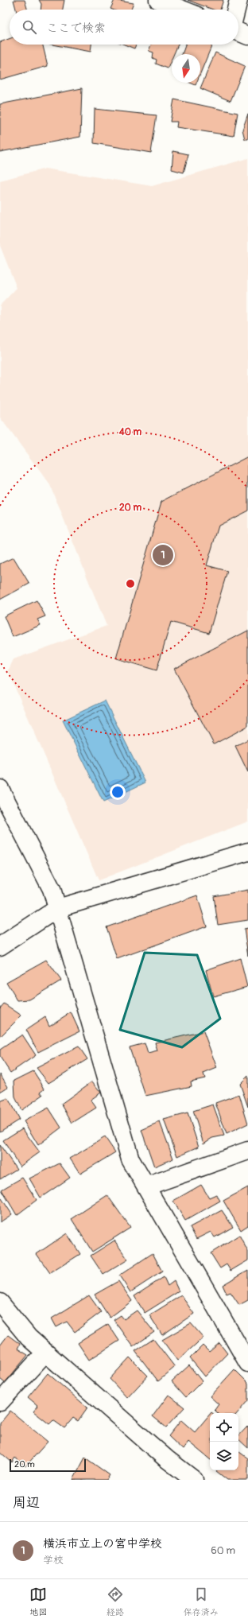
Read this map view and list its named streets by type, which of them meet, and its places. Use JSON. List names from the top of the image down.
{
  "scale_bar": "20 m",
  "north": "bottom",
  "page": {
    "search": "ここで検索",
    "pins": "1",
    "scale": "20 m",
    "heading": "周辺",
    "list": [
      {
        "mark": "1",
        "name": "横浜市立上の宮中学校",
        "note": "学校",
        "value": "60 m"
      }
    ],
    "nav": ["地図", "経路", "保存済み"]
  },
  "rings": ["40 m", "20 m"]
}
